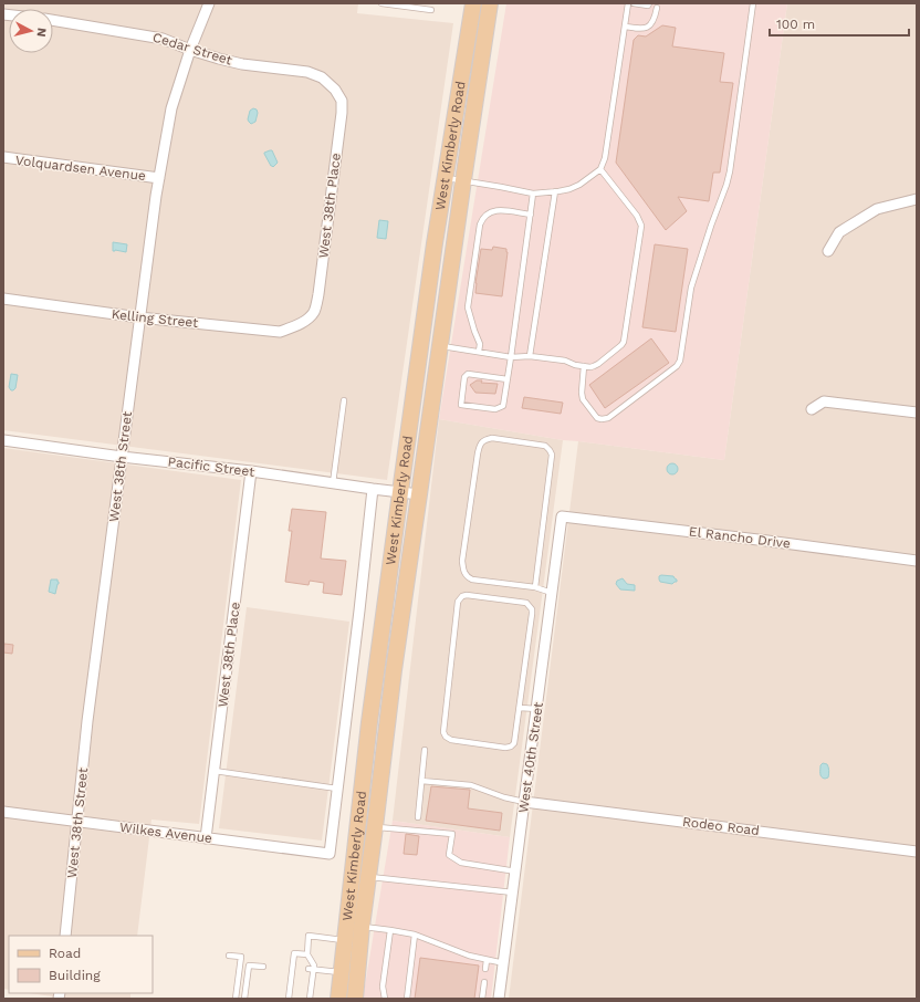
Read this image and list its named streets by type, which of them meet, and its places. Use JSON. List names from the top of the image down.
{
  "streets": {
    "main road": ["West Kimberly Road"],
    "street": [
      "Cedar Street",
      "Volquardsen Avenue",
      "West 38th Place",
      "Kelling Street",
      "West 38th Street",
      "Pacific Street",
      "El Rancho Drive",
      "West 40th Street",
      "Rodeo Road",
      "Wilkes Avenue"
    ]
  },
  "crossings": [
    ["Cedar Street", "West 38th Place"],
    ["Cedar Street", "West 38th Street"],
    ["West Kimberly Road", "Pacific Street"],
    ["West Kimberly Road", "Wilkes Avenue"],
    ["Volquardsen Avenue", "West 38th Street"],
    ["West 38th Place", "Kelling Street"],
    ["West 38th Place", "Pacific Street"],
    ["West 38th Place", "Wilkes Avenue"],
    ["Kelling Street", "West 38th Street"],
    ["West 38th Street", "Pacific Street"],
    ["West 38th Street", "Wilkes Avenue"],
    ["El Rancho Drive", "West 40th Street"],
    ["West 40th Street", "Rodeo Road"]
  ],
  "legend": ["Road", "Building"],
  "scale_bar": "100 m",
  "north": "right"
}
